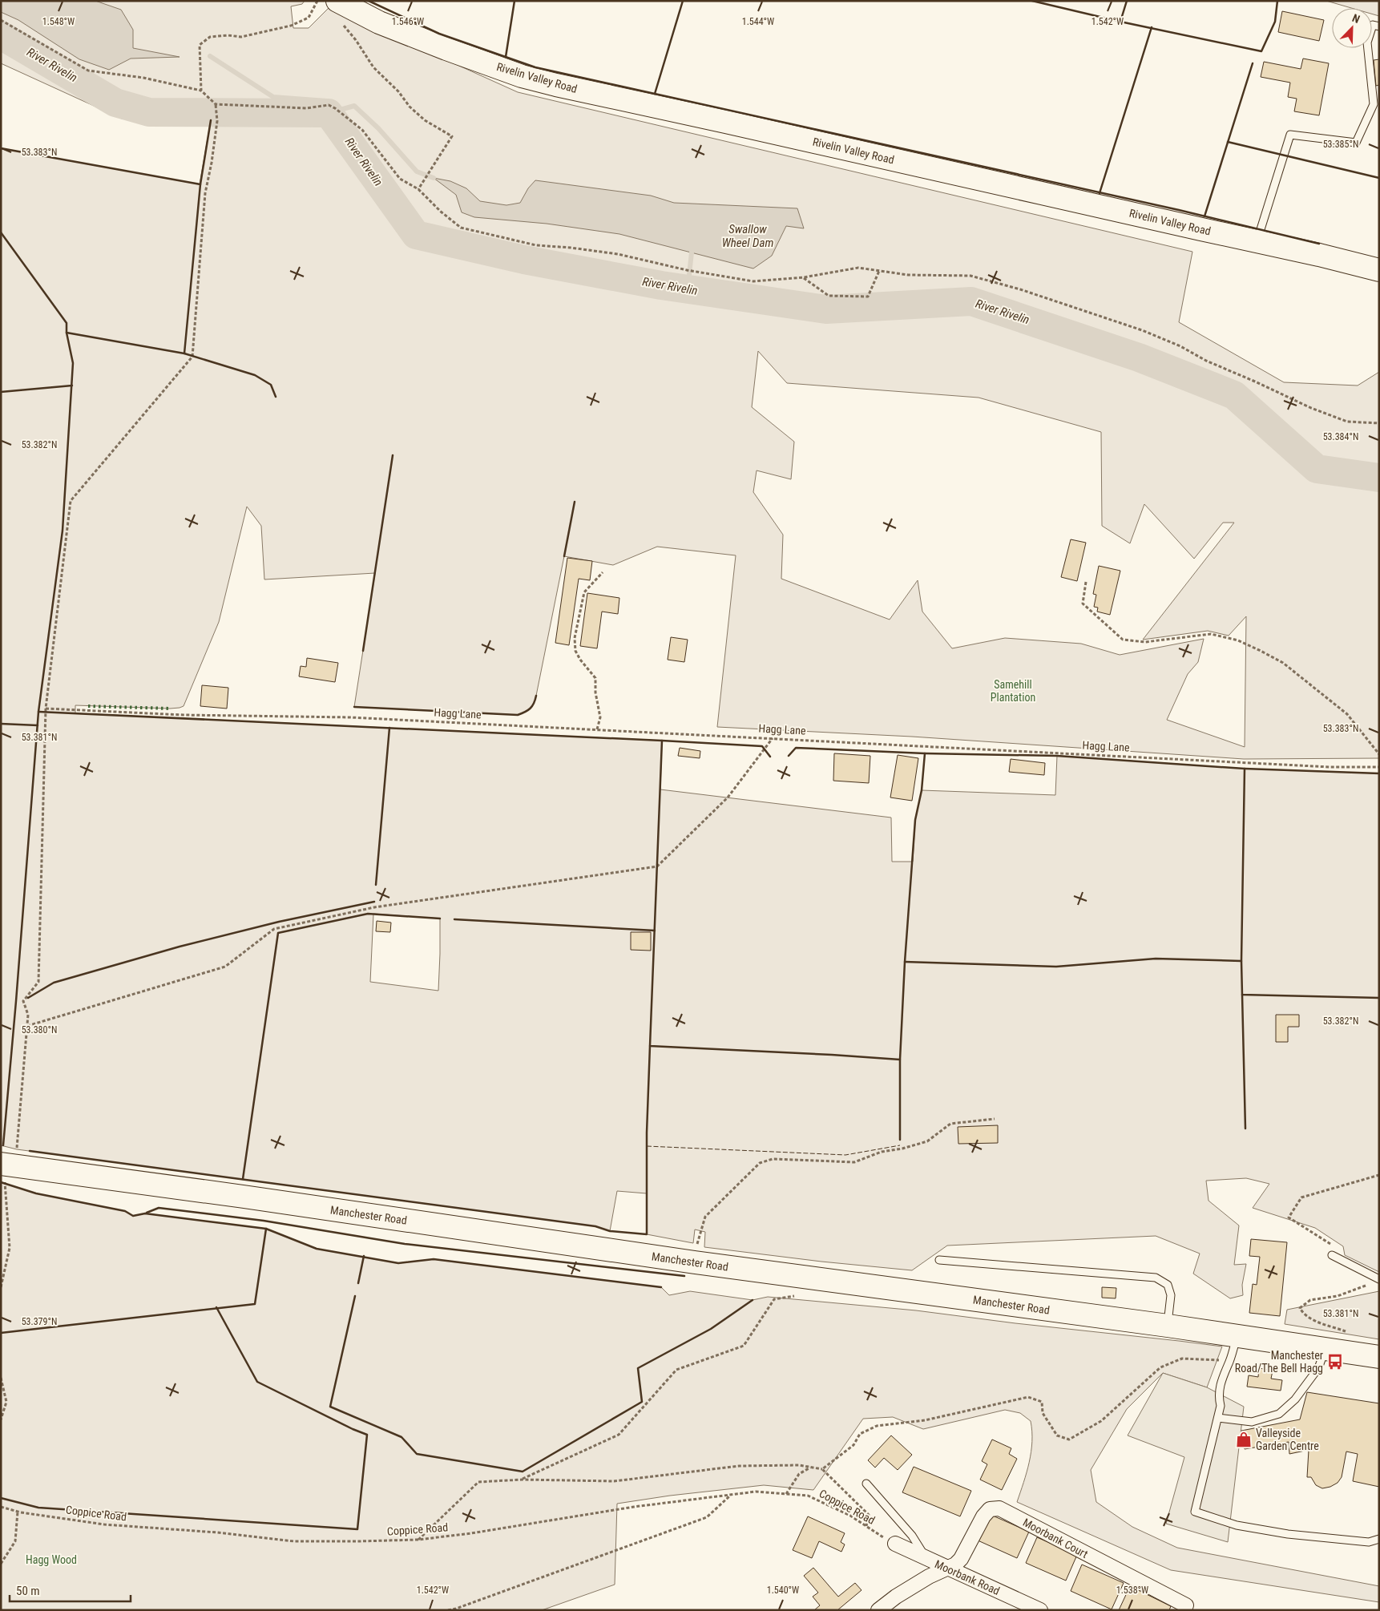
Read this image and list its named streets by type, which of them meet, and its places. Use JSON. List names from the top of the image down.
{
  "streets": {
    "main road": ["Rivelin Valley Road", "Manchester Road"],
    "street": ["Moorbank Court", "Moorbank Road"],
    "path": ["Hagg Lane", "Coppice Road"]
  },
  "crossings": [
    ["Coppice Road", "Moorbank Road"],
    ["Moorbank Court", "Moorbank Road"]
  ],
  "water": ["River Rivelin", "Swallow Wheel Dam"],
  "parks": ["Samehill Plantation", "Hagg Wood"],
  "places": {
    "bus stop": ["Manchester Road/The Bell Hagg"],
    "shop": ["Valleyside Garden Centre"]
  },
  "scale_bar": "50 m",
  "north": "top right",
  "coordinates": [
    "1.548°W",
    "1.546°W",
    "1.544°W",
    "1.542°W",
    "53.385°N",
    "53.383°N",
    "53.384°N",
    "53.382°N",
    "53.381°N",
    "53.380°N",
    "53.379°N",
    "1.540°W",
    "1.538°W"
  ]
}
